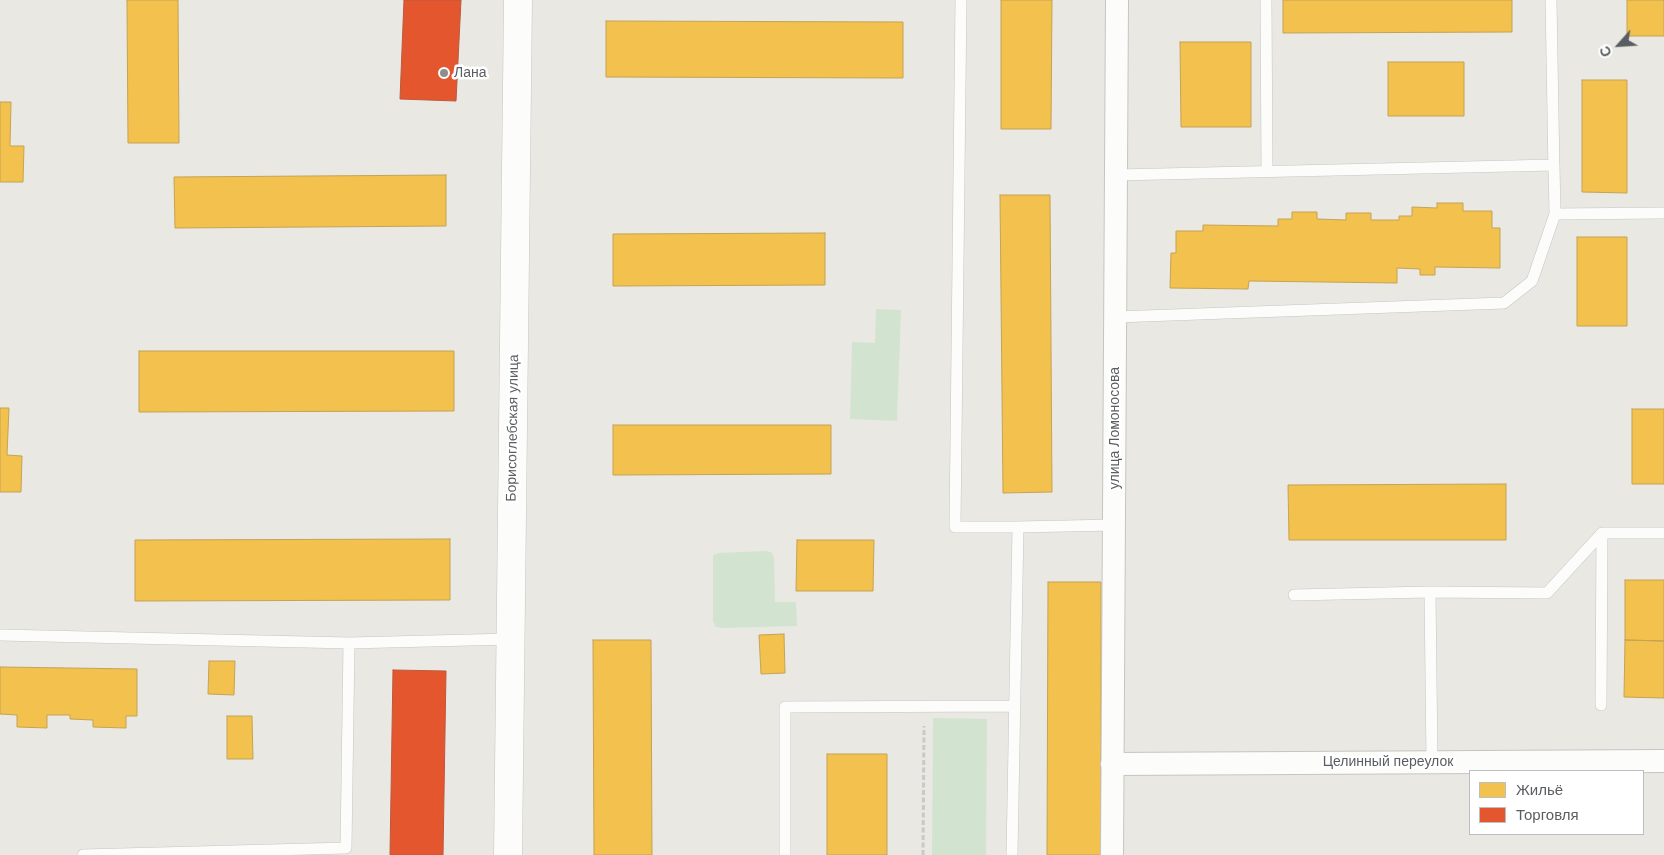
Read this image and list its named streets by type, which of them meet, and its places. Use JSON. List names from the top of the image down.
{
  "streets": {
    "street": ["Борисоглебская улица", "улица Ломоносова", "Целинный переулок"]
  },
  "crossings": [
    ["улица Ломоносова", "Целинный переулок"]
  ],
  "places": ["Лана"],
  "legend": ["Жильё", "Торговля"],
  "north": "bottom left"
}
